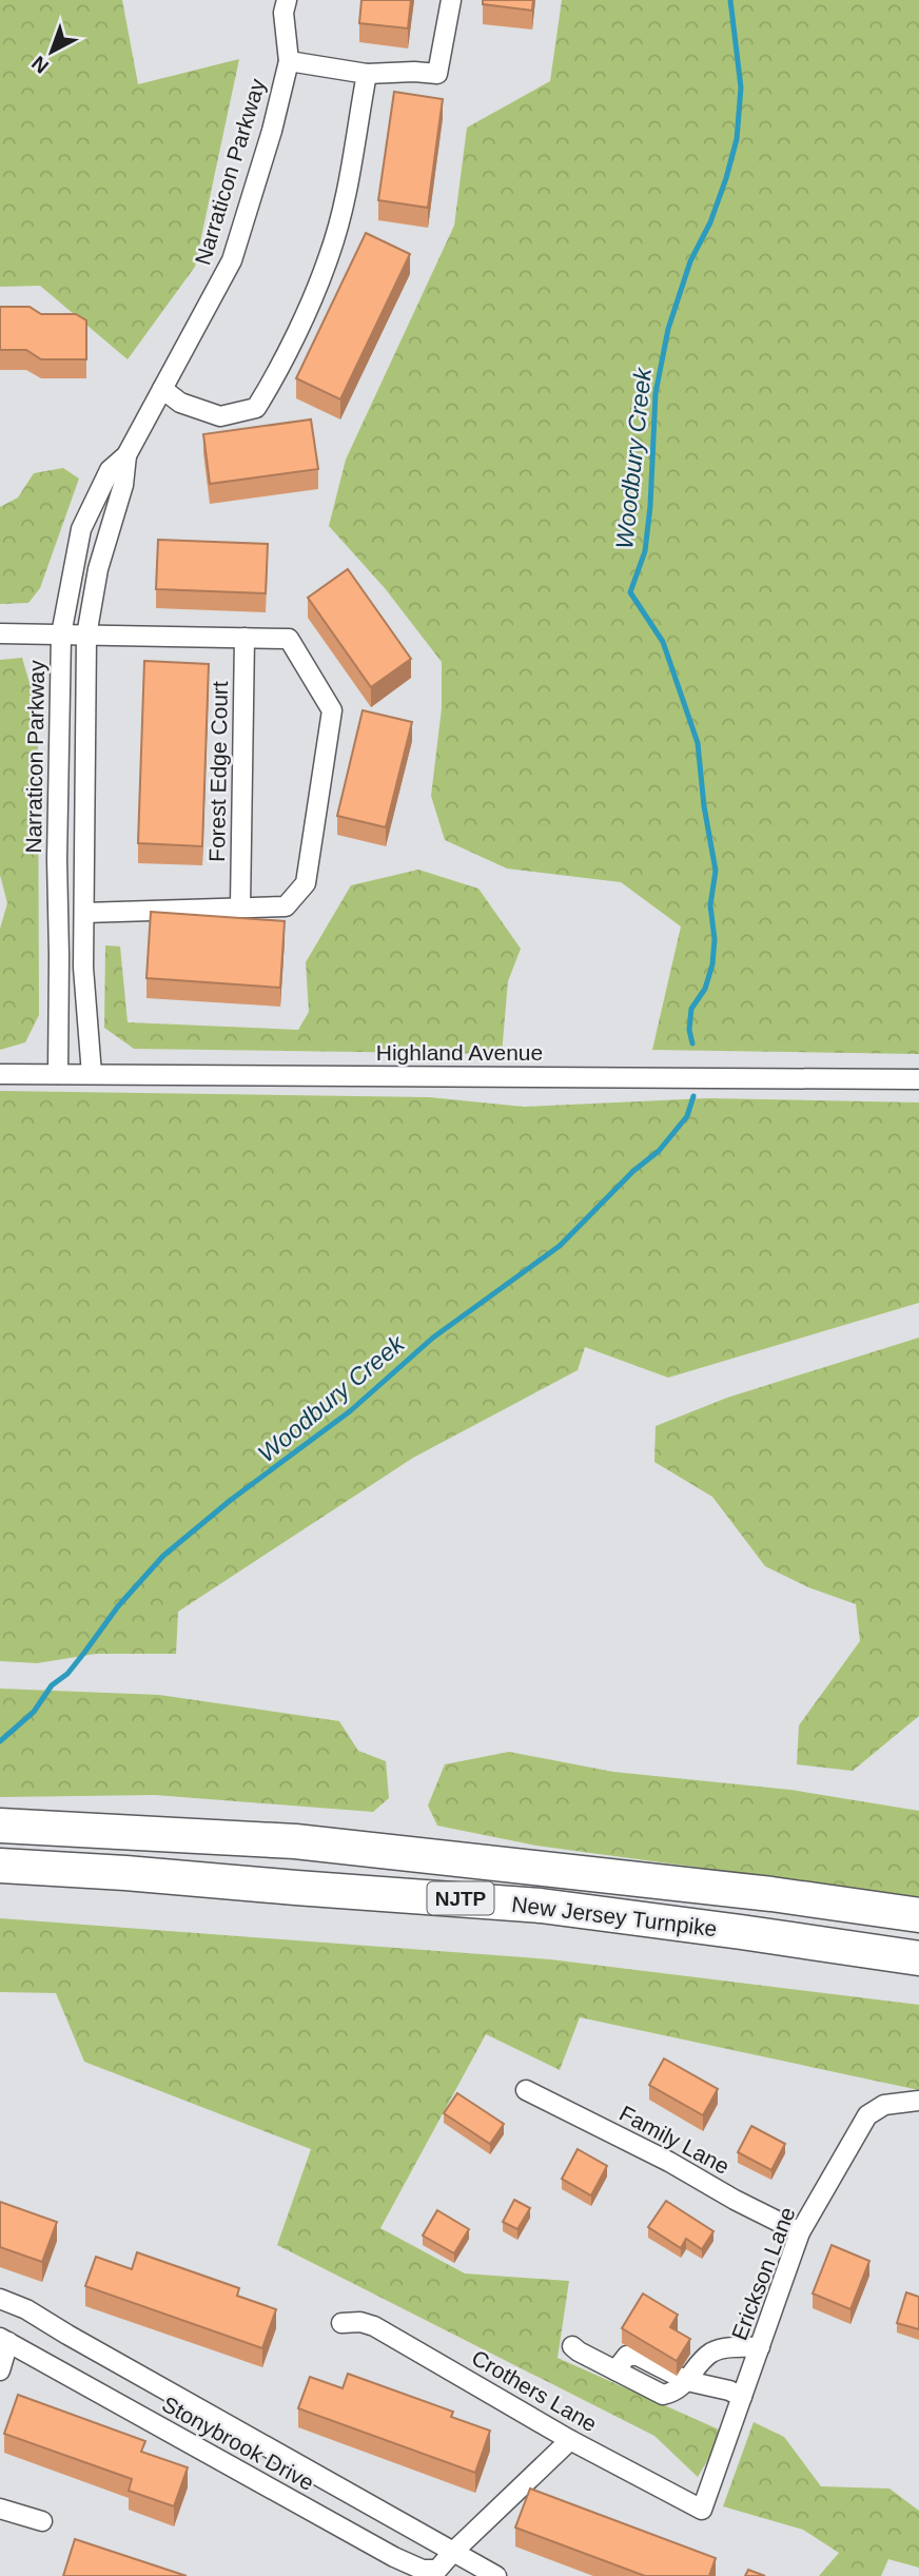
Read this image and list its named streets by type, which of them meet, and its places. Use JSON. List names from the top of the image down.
{
  "streets": {
    "highway": ["NJTP", "New Jersey Turnpike"],
    "street": [
      "Narraticon Parkway",
      "Forest Edge Court",
      "Highland Avenue",
      "Family Lane",
      "Erickson Lane",
      "Crothers Lane",
      "Stonybrook Drive"
    ]
  },
  "crossings": [
    ["Narraticon Parkway", "Highland Avenue"],
    ["Family Lane", "Erickson Lane"],
    ["Erickson Lane", "Crothers Lane"]
  ],
  "water": ["Woodbury Creek"],
  "north": "bottom left"
}
